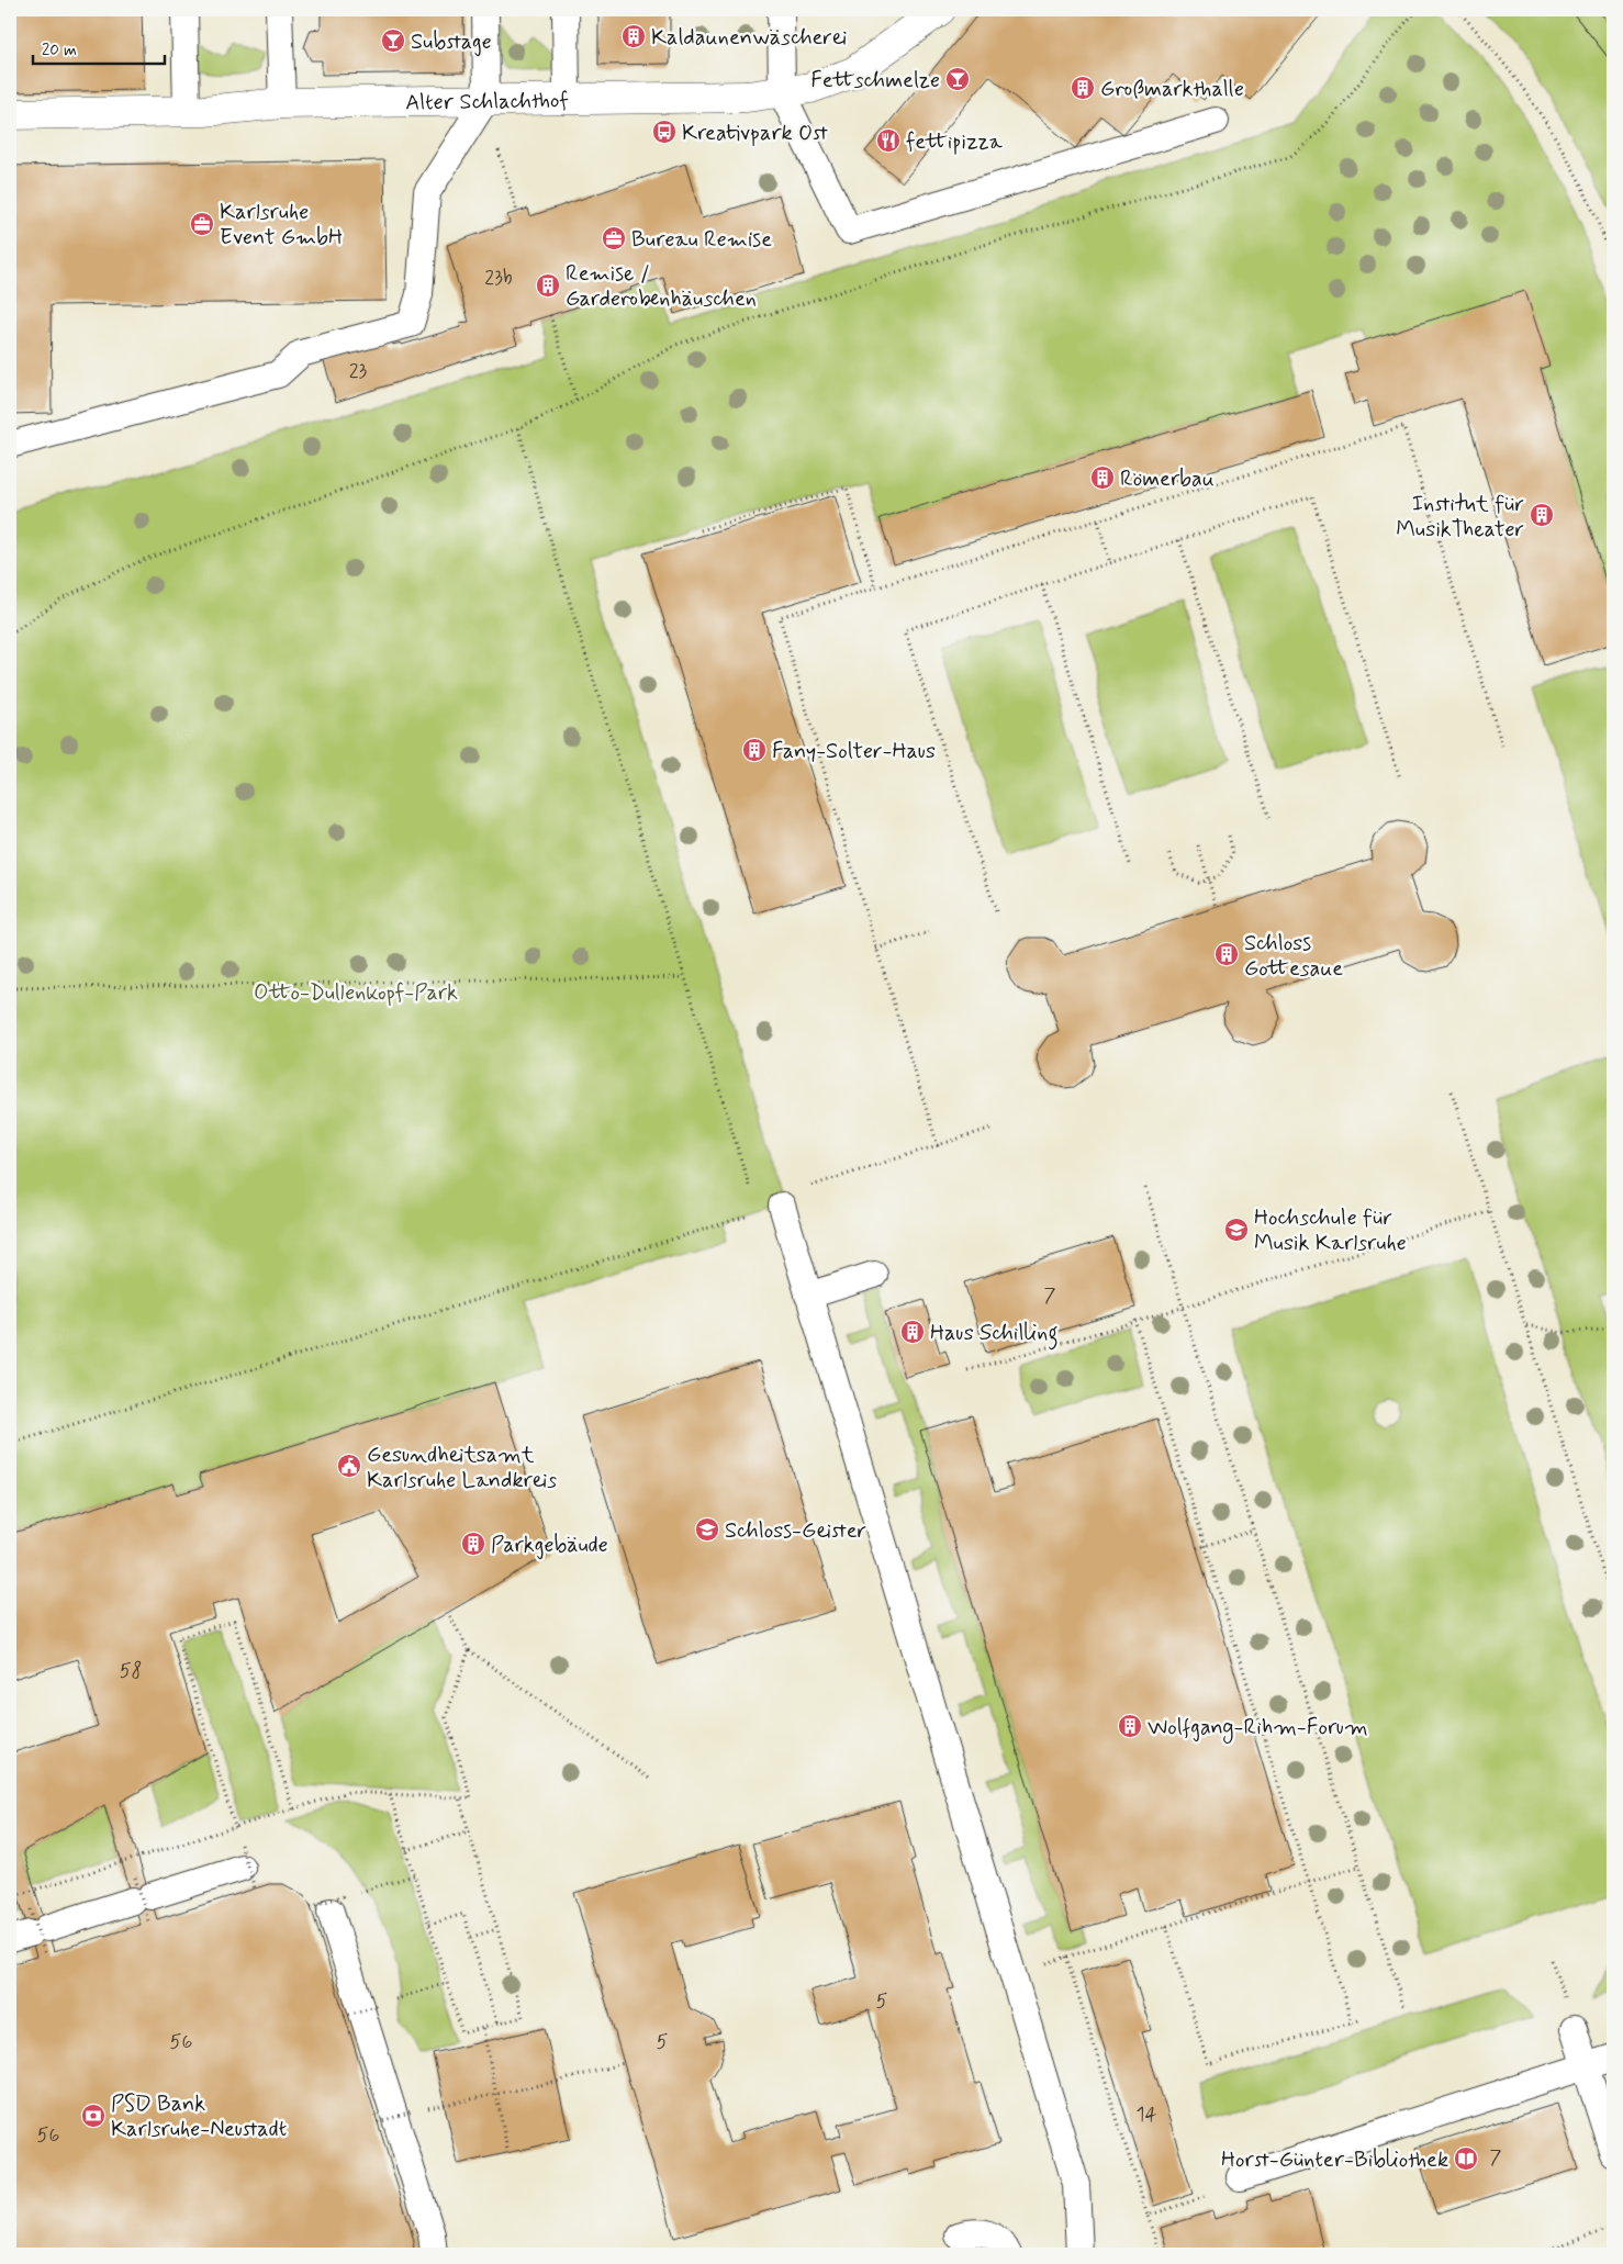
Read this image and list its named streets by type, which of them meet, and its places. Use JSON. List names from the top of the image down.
{
  "streets": {
    "street": ["Alter Schlachthof"]
  },
  "parks": ["Otto-Dullenkopf-Park"],
  "places": {
    "building": [
      "Kaldaunenwäscherei",
      "Großmarkthalle",
      "Remise / Garderobenhäuschen",
      "Römerbau",
      "Institut für MusikTheater",
      "Fany-Solter-Haus",
      "Schloss Gottesaue",
      "Haus Schilling",
      "Parkgebäude",
      "Wolfgang-Rihm-Forum"
    ],
    "bar": ["Substage", "Fettschmelze"],
    "bus stop": ["Kreativpark Ost"],
    "restaurant": ["fettipizza"],
    "office": ["Karlsruhe Event GmbH", "Bureau Remise"],
    "school or university": ["Hochschule für Musik Karlsruhe", "Schloss-Geister"],
    "public building": ["Gesundheitsamt Karlsruhe Landkreis"],
    "bank": ["PSD Bank Karlsruhe-Neustadt"],
    "library": ["Horst-Günter-Bibliothek"]
  },
  "house_numbers": [
    "23b",
    "23",
    "7",
    "58",
    "5",
    "56",
    "5",
    "14",
    "56",
    "7"
  ],
  "scale_bar": "20 m"
}
